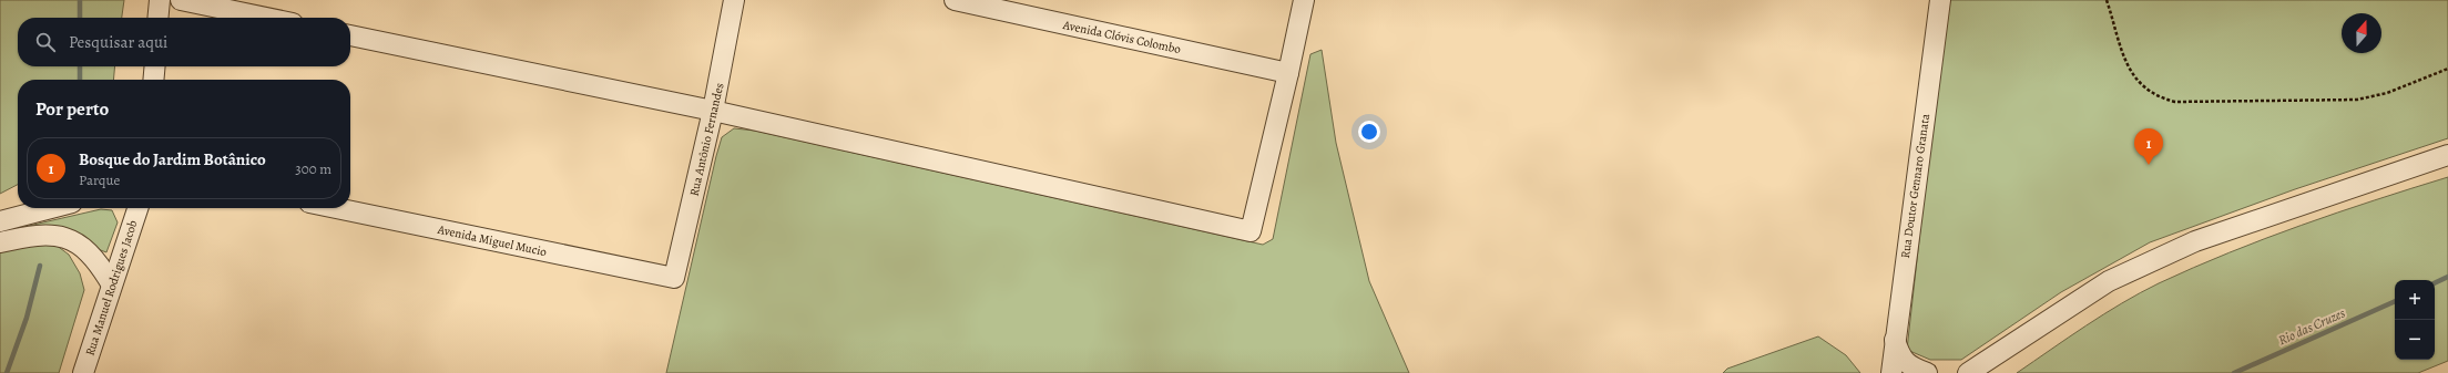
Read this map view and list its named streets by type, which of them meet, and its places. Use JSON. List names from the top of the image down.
{
  "streets": {
    "street": [
      "Avenida Clóvis Colombo",
      "Rua Antônio Fernandes",
      "Rua Doutor Gennaro Granata",
      "Avenida Miguel Mucio",
      "Rua Manuel Rodrigues Jacob"
    ]
  },
  "crossings": [
    ["Rua Antônio Fernandes", "Avenida Miguel Mucio"]
  ],
  "water": ["Rio das Cruzes"],
  "north": "top",
  "page": {
    "search": "Pesquisar aqui",
    "heading": "Por perto",
    "pins": "1",
    "list": [
      {
        "mark": "1",
        "name": "Bosque do Jardim Botânico",
        "note": "Parque",
        "value": "300 m"
      }
    ],
    "map_buttons": ["+", "−"]
  }
}
